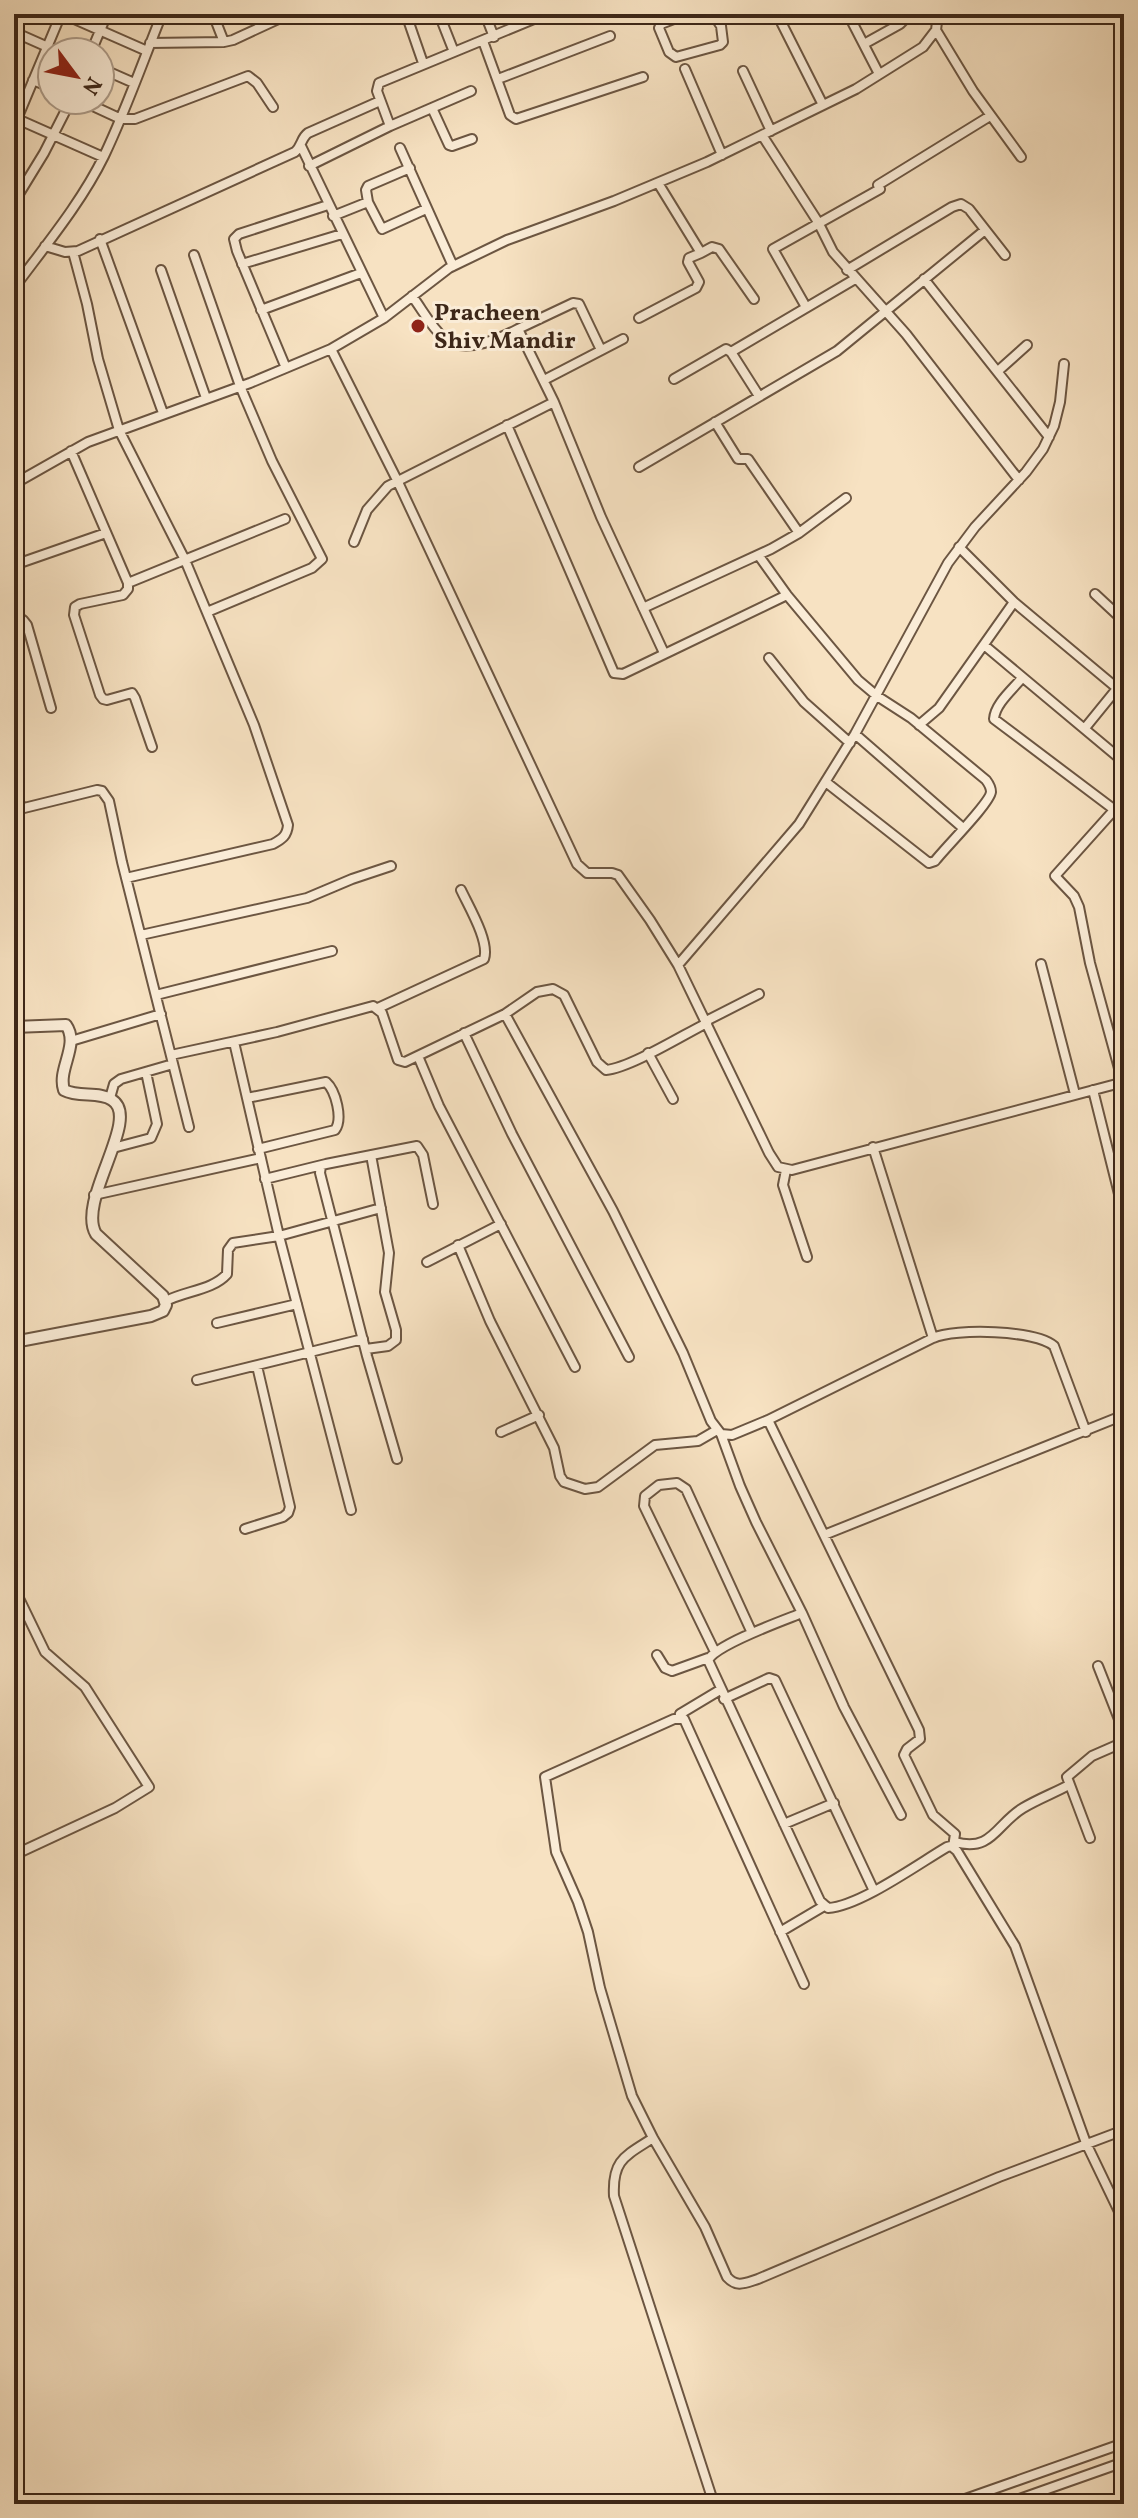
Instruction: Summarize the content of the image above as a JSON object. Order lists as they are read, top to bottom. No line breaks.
{"places":["Pracheen Shiv Mandir"],"north":"bottom right"}
